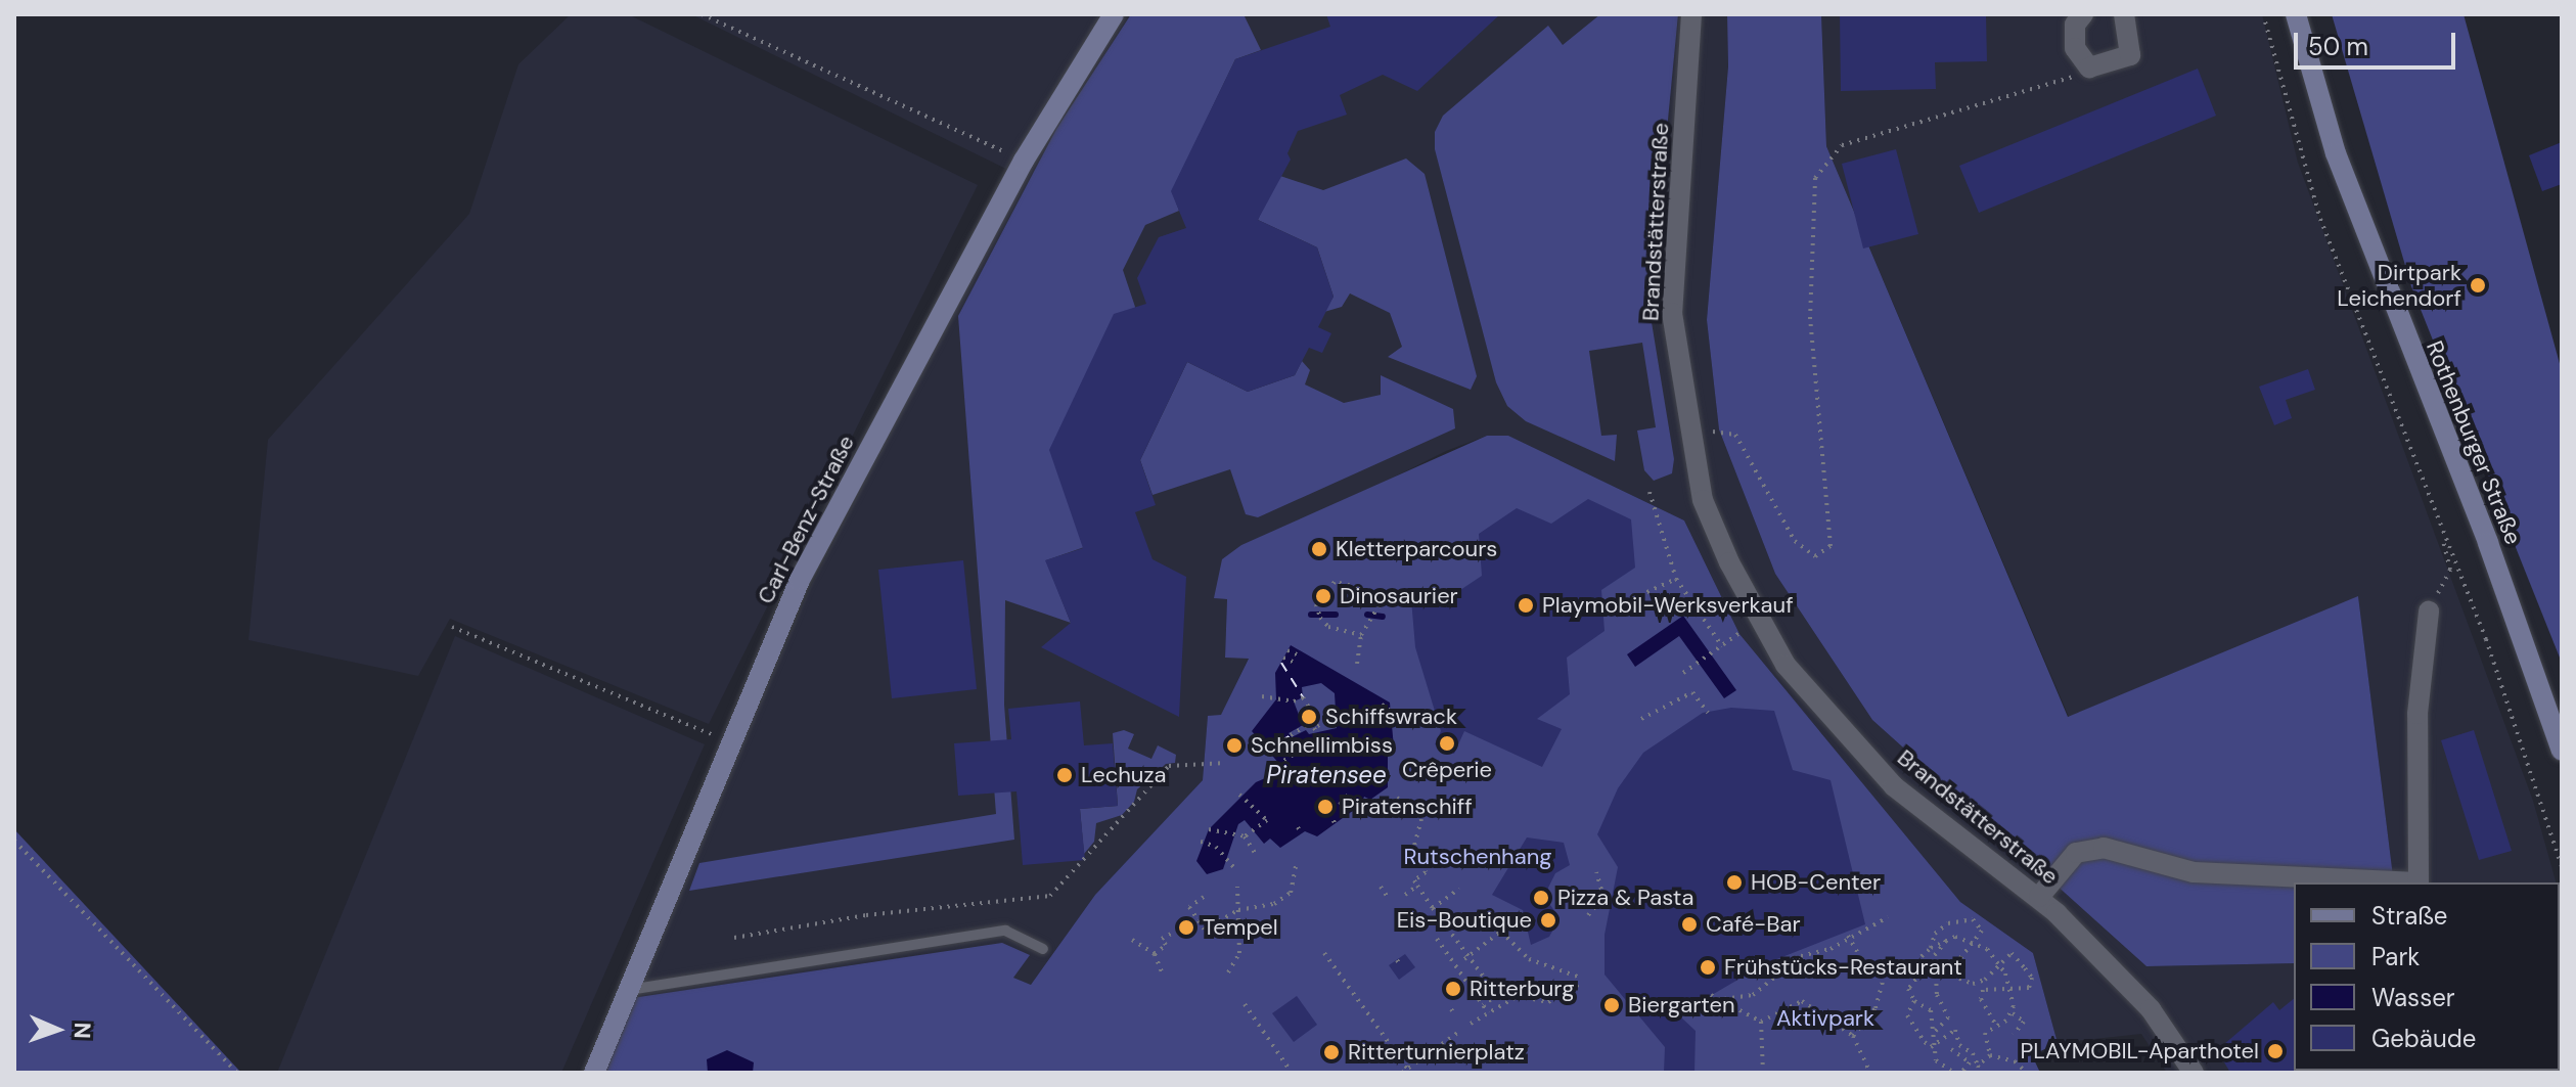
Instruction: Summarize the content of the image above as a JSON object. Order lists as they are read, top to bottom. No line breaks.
{"streets":{"street":["Brandstätterstraße","Rothenburger Straße","Carl-Benz-Straße"]},"water":["Piratensee"],"parks":["Rutschenhang","Aktivpark"],"places":["Dirtpark Leichendorf","Kletterparcours","Dinosaurier","Playmobil-Werksverkauf","Schiffswrack","Crêperie","Schnellimbiss","Lechuza","Piratenschiff","HOB-Center","Pizza & Pasta","Eis-Boutique","Café-Bar","Tempel","Frühstücks-Restaurant","Ritterburg","Biergarten","PLAYMOBIL-Aparthotel","Ritterturnierplatz"],"legend":["Straße","Park","Wasser","Gebäude"],"scale_bar":"50 m","north":"right"}
